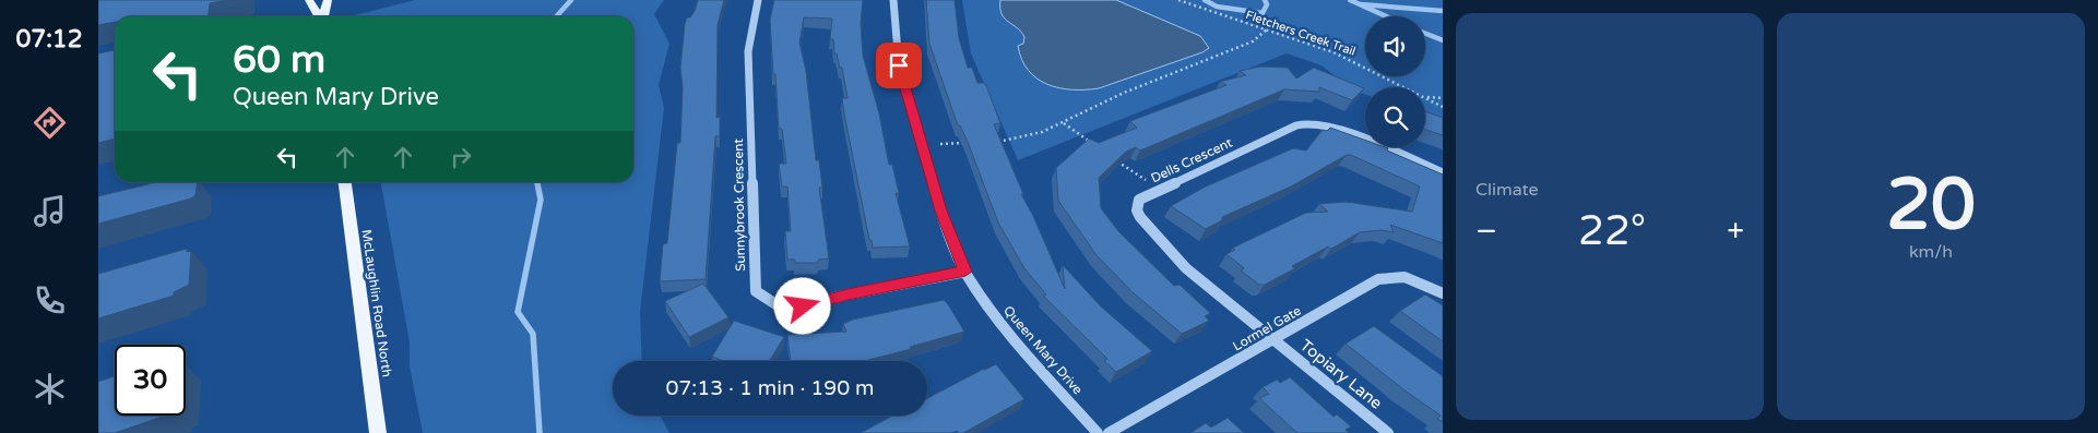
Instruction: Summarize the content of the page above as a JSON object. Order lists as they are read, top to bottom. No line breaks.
{"streets":{"main road":["McLaughlin Road North"],"street":["Dells Crescent","Sunnybrook Crescent","Lormel Gate","Queen Mary Drive","Topiary Lane"],"path":["Fletchers Creek Trail"]},"crossings":[["Dells Crescent","Lormel Gate"],["Dells Crescent","Topiary Lane"],["Sunnybrook Crescent","Queen Mary Drive"],["Lormel Gate","Topiary Lane"]],"page":{"tabs":"07:12","tile":["Climate",["20","km/h"]],"turn":["60 m","Queen Mary Drive"],"heat":["−","22°","+"],"limit":"30","trip":"07:13 · 1 min · 190 m"}}
